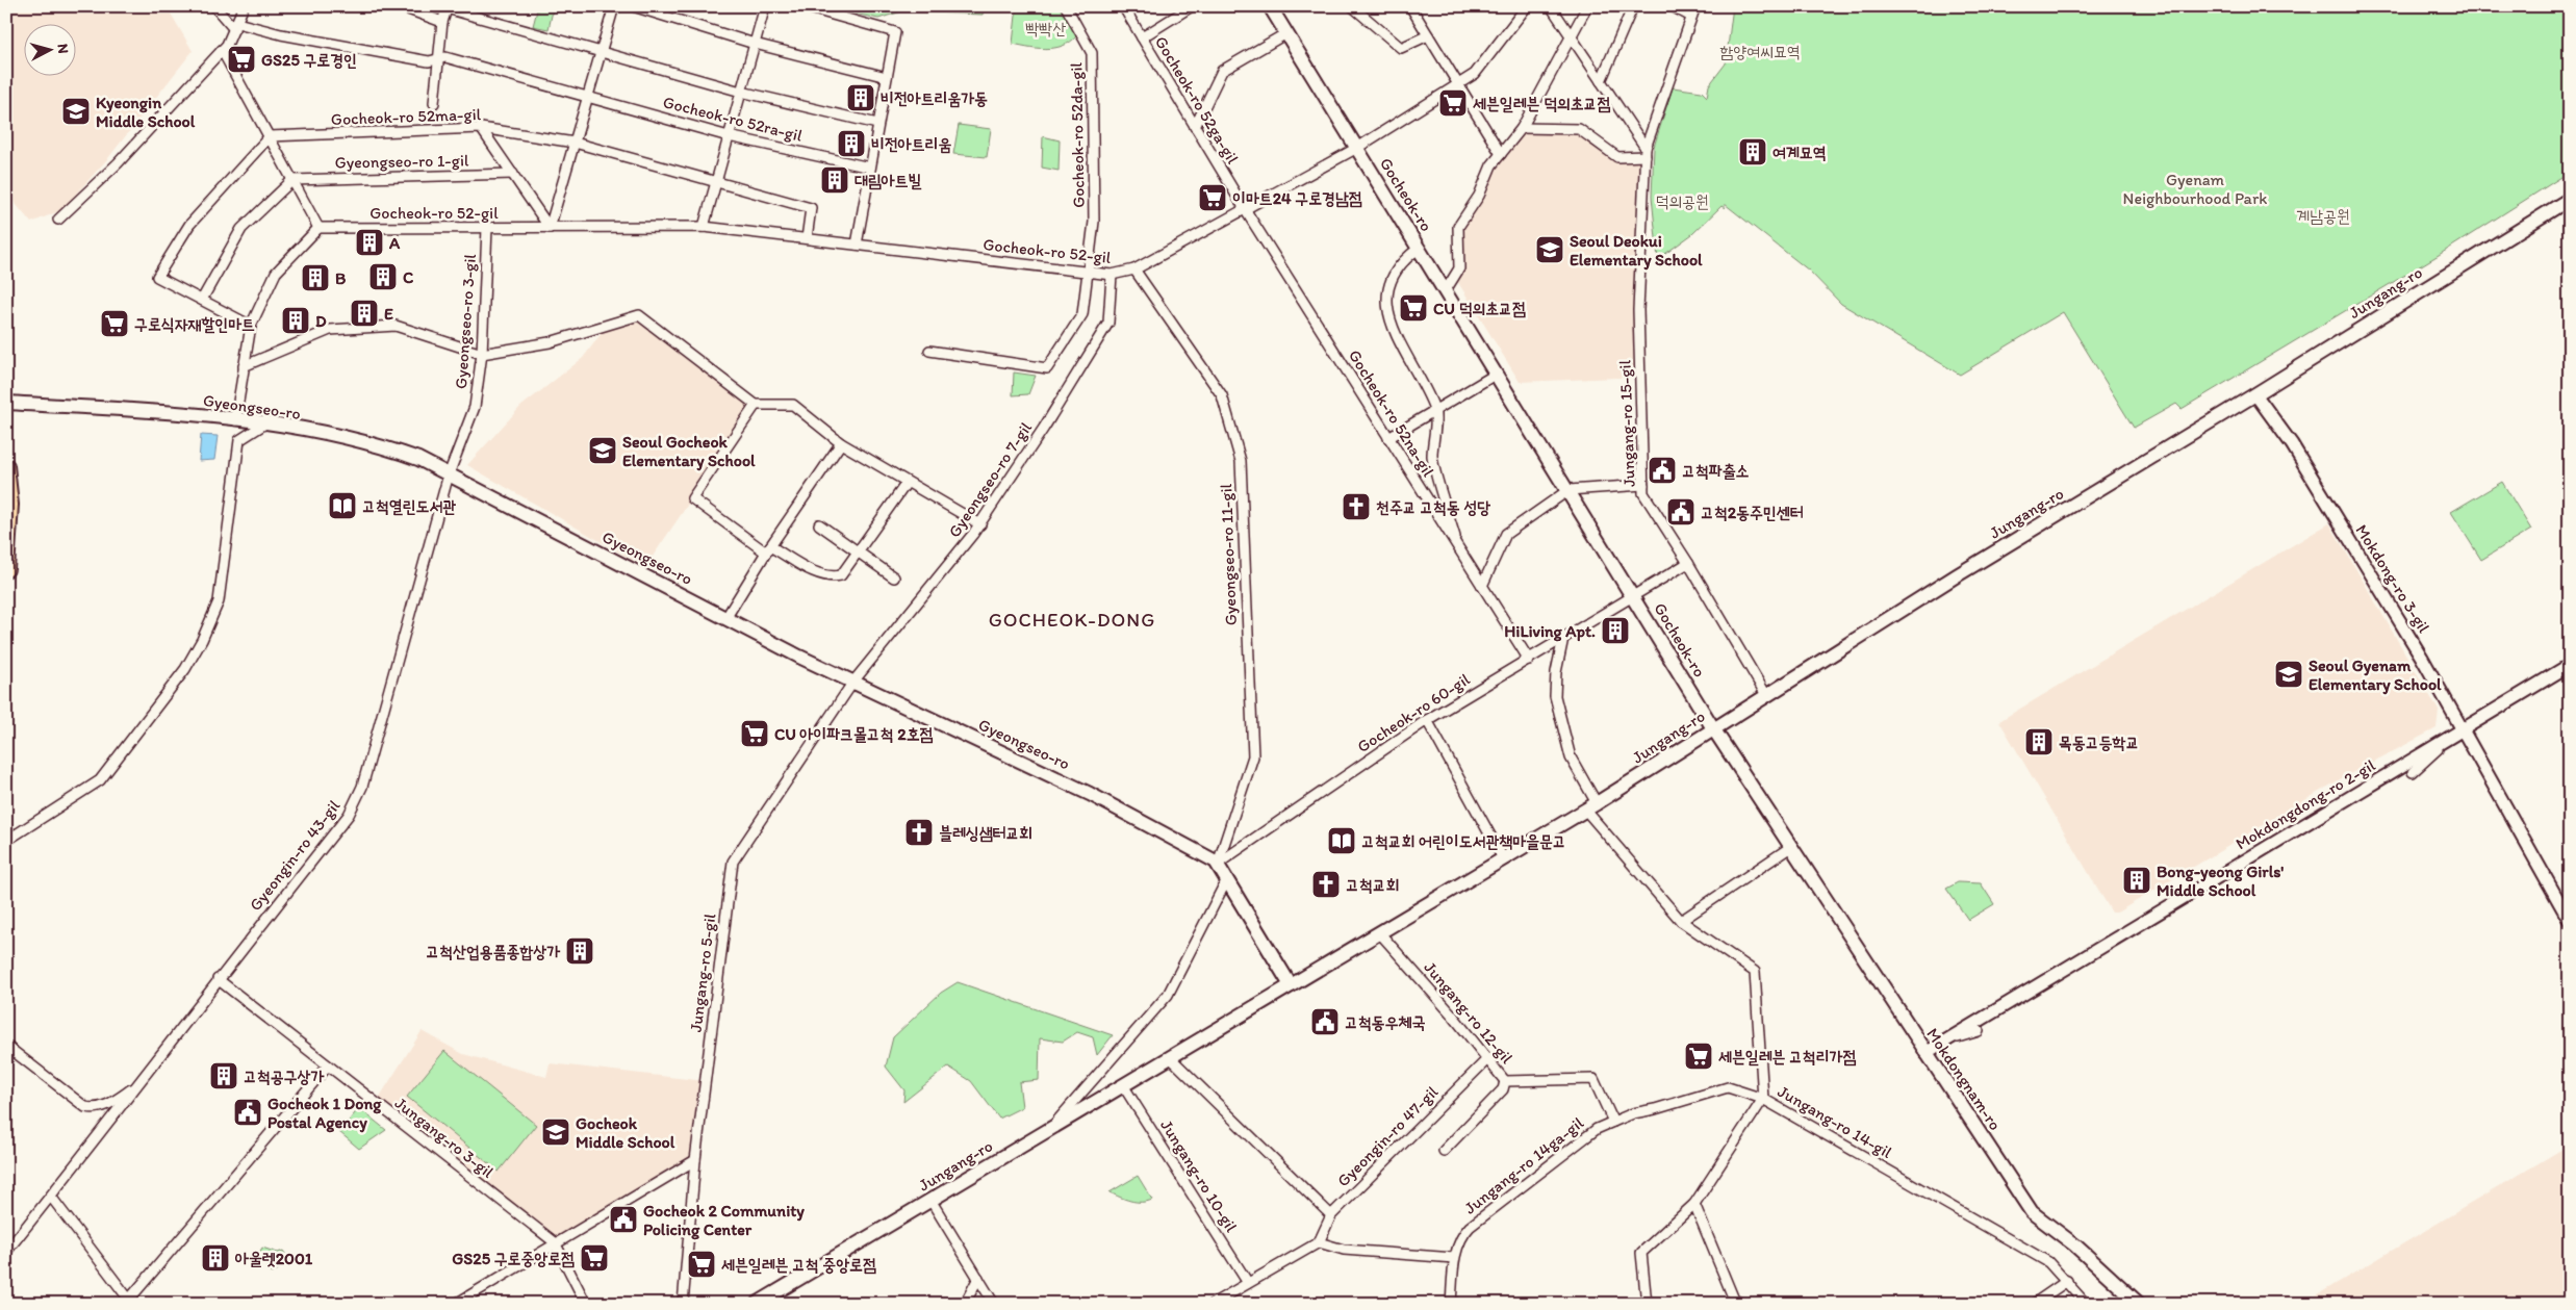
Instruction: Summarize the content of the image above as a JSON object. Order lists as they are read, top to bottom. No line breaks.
{"streets":{"main road":["Gocheok-ro","Jungang-ro","Gyeongseo-ro","Mokdongnam-ro"],"street":["Gocheok-ro 52ga-gil","Gocheok-ro 52ma-gil","Gocheok-ro 52ra-gil","Gocheok-ro 52da-gil","Gyeongseo-ro 1-gil","Gocheok-ro 52-gil","Gyeongseo-ro 3-gil","Gocheok-ro 52na-gil","Jungang-ro 15-gil","Gyeongseo-ro 7-gil","Gyeongseo-ro 11-gil","Mokdong-ro 3-gil","Gocheok-ro 60-gil","Mokdongdong-ro 2-gil","Gyeongin-ro 43-gil","Jungang-ro 5-gil","Jungang-ro 12-gil","Jungang-ro 14-gil","Gyeongin-ro 47-gil","Jungang-ro 3-gil","Jungang-ro 14ga-gil","Jungang-ro 10-gil"]},"crossings":[["Gocheok-ro 52ga-gil","Gocheok-ro 52-gil"],["Gocheok-ro 52ga-gil","Gocheok-ro 52na-gil"],["Gocheok-ro 52da-gil","Gocheok-ro 52-gil"],["Gocheok-ro","Gocheok-ro 52-gil"],["Gocheok-ro","Jungang-ro"],["Gocheok-ro","Jungang-ro 15-gil"],["Gocheok-ro","Gocheok-ro 60-gil"],["Gocheok-ro","Mokdongnam-ro"],["Gocheok-ro 52-gil","Gyeongseo-ro 3-gil"],["Gocheok-ro 52-gil","Gocheok-ro 52na-gil"],["Gocheok-ro 52-gil","Gyeongseo-ro 7-gil"],["Gocheok-ro 52-gil","Gyeongseo-ro 11-gil"],["Jungang-ro","Gyeongseo-ro"],["Jungang-ro","Jungang-ro 15-gil"],["Jungang-ro","Mokdong-ro 3-gil"],["Jungang-ro","Jungang-ro 12-gil"],["Jungang-ro","Mokdongnam-ro"],["Jungang-ro","Jungang-ro 14-gil"],["Jungang-ro","Jungang-ro 10-gil"],["Gyeongseo-ro 3-gil","Gyeongseo-ro"],["Gyeongseo-ro 3-gil","Gyeongin-ro 43-gil"],["Gyeongseo-ro","Gyeongseo-ro 7-gil"],["Gyeongseo-ro","Gyeongseo-ro 11-gil"],["Gyeongseo-ro","Gocheok-ro 60-gil"],["Gyeongseo-ro","Gyeongin-ro 43-gil"],["Gyeongseo-ro","Jungang-ro 5-gil"],["Gocheok-ro 52na-gil","Gocheok-ro 60-gil"],["Gyeongseo-ro 7-gil","Jungang-ro 5-gil"],["Gyeongseo-ro 11-gil","Gocheok-ro 60-gil"],["Mokdong-ro 3-gil","Mokdongdong-ro 2-gil"],["Mokdongdong-ro 2-gil","Mokdongnam-ro"],["Gyeongin-ro 43-gil","Jungang-ro 3-gil"],["Jungang-ro 12-gil","Gyeongin-ro 47-gil"],["Jungang-ro 12-gil","Jungang-ro 14ga-gil"],["Jungang-ro 14-gil","Jungang-ro 14ga-gil"]],"districts":["GOCHEOK-DONG"],"parks":["빡빡산","함양여씨묘역","Gyenam Neighbourhood Park","덕의공원","계남공원"],"places":{"supermarket":["GS25 구로경인","세븐일레븐 덕의초교점","이마트24 구로경남점","CU 덕의초교점","구로식자재할인마트","CU 아이파크몰고척 2호점","세븐일레븐 고척리가점","GS25 구로중앙로점","세븐일레븐 고척 중앙로점"],"building":["비전아트리움가동","비전아트리움","여계묘역","대림아트빌","A","C","B","E","D","HiLiving Apt.","목동고등학교","Bong-yeong Girls' Middle School","고척산업용품종합상가","고척공구상가","아울렛2001"],"school or university":["Kyeongin Middle School","Seoul Deokui Elementary School","Seoul Gocheok Elementary School","Seoul Gyenam Elementary School","Gocheok Middle School"],"public building":["고척파출소","고척2동주민센터","고척동우체국","Gocheok 1 Dong Postal Agency","Gocheok 2 Community Policing Center"],"library":["고척열린도서관","고척교회 어린이도서관책마을문고"],"church":["천주교 고척동 성당","블레싱샘터교회","고척교회"]},"north":"right"}
